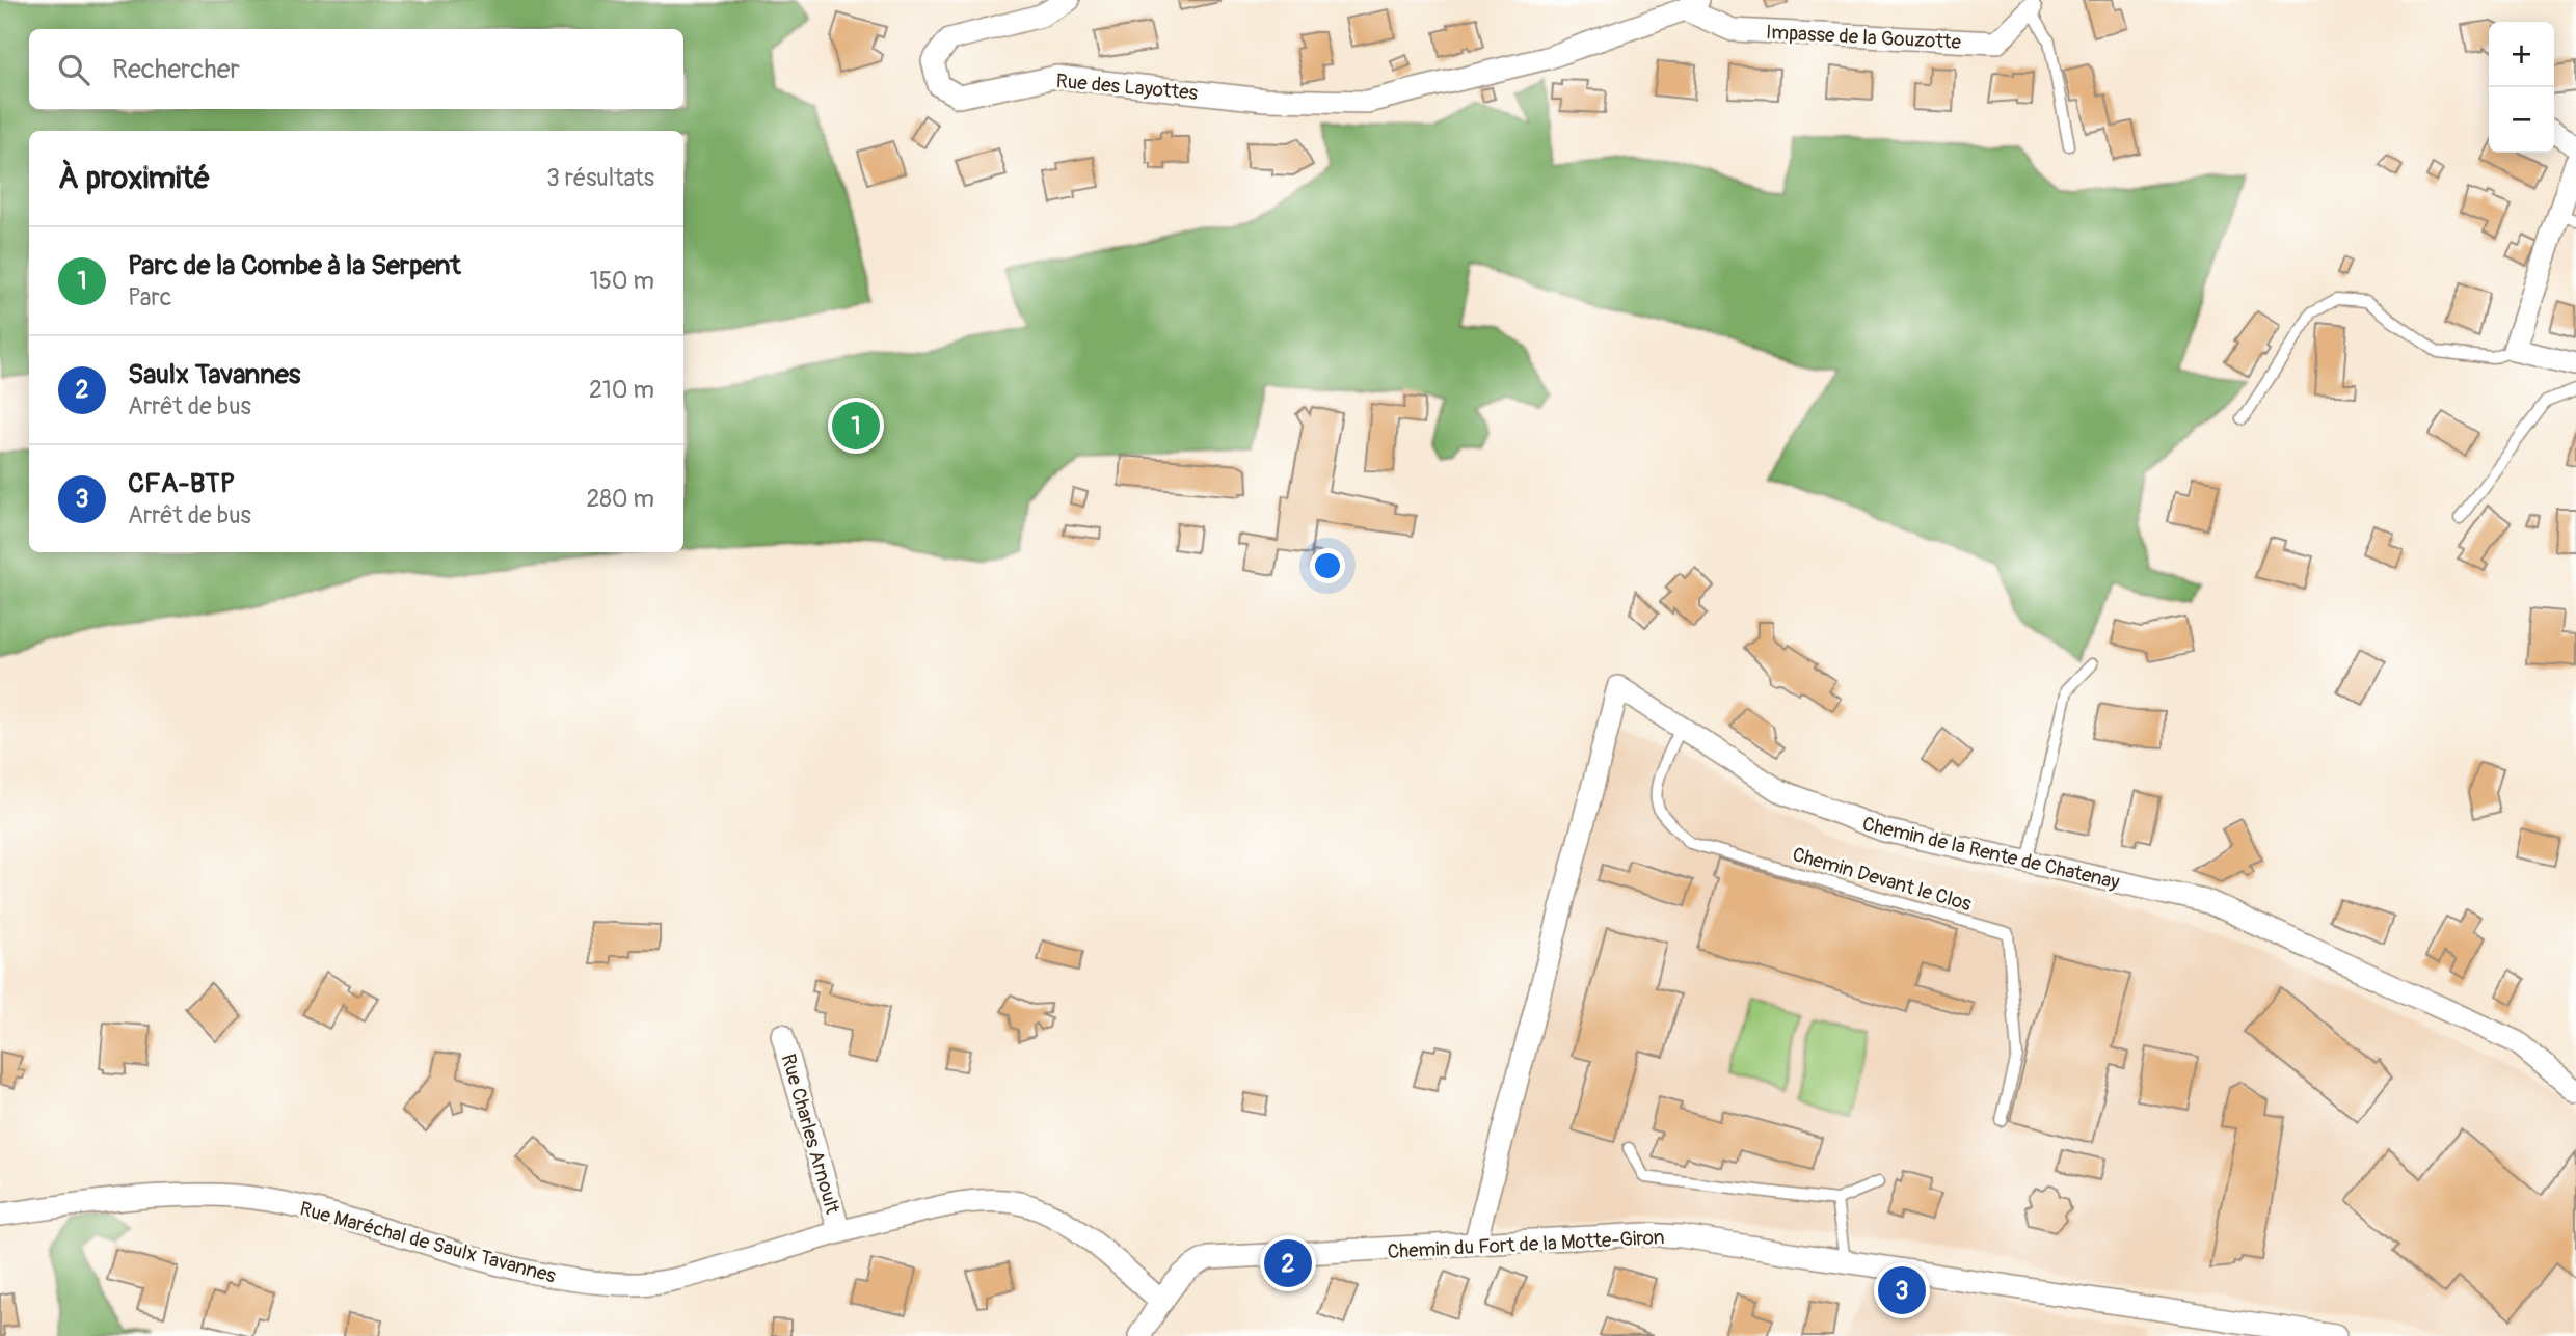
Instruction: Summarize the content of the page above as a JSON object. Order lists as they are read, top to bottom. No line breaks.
{"streets":{"street":["Impasse de la Gouzotte","Rue des Layottes","Chemin de la Rente de Chatenay","Rue Charles Arnoult","Rue Maréchal de Saulx Tavannes","Chemin du Fort de la Motte-Giron"],"lane":["Chemin Devant le Clos"]},"crossings":[["Impasse de la Gouzotte","Rue des Layottes"],["Chemin de la Rente de Chatenay","Chemin Devant le Clos"],["Chemin de la Rente de Chatenay","Chemin du Fort de la Motte-Giron"],["Rue Charles Arnoult","Rue Maréchal de Saulx Tavannes"],["Rue Maréchal de Saulx Tavannes","Chemin du Fort de la Motte-Giron"]],"page":{"map_buttons":["+","−"],"search":"Rechercher","heading":["À proximité","3 résultats"],"list":[{"mark":"1","name":"Parc de la Combe à la Serpent","note":"Parc","value":"150 m"},{"mark":"2","name":"Saulx Tavannes","note":"Arrêt de bus","value":"210 m"},{"mark":"3","name":"CFA-BTP","note":"Arrêt de bus","value":"280 m"}],"pins":["1","2","3"]}}
